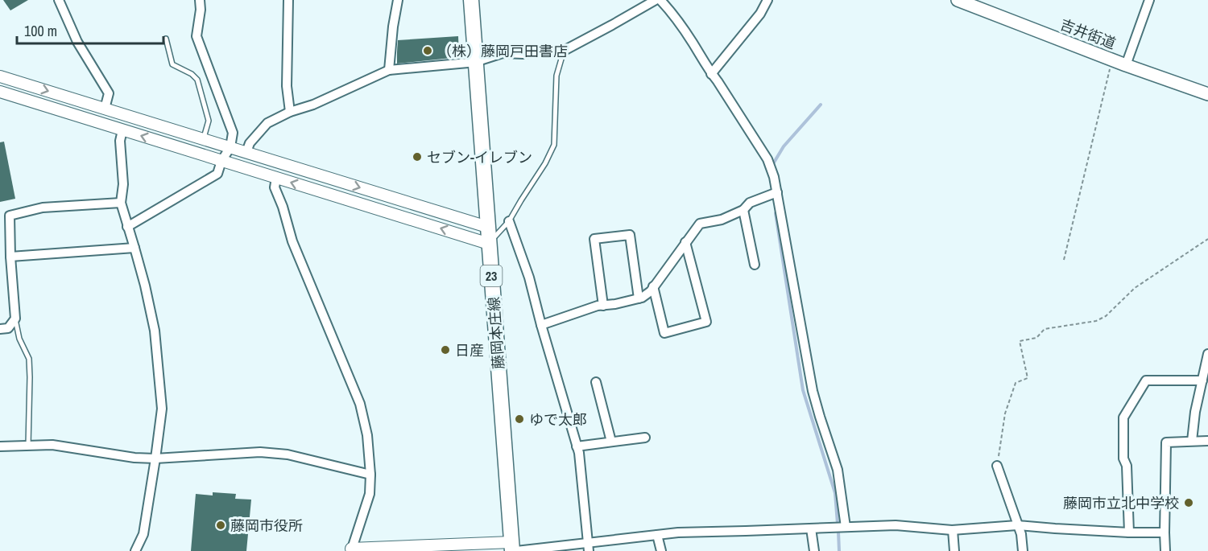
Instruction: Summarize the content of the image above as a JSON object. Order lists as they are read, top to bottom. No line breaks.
{"streets":{"main road":["吉井街道","23","藤岡本庄線"]},"places":["（株）藤岡戸田書店","セブン-イレブン","日産","ゆで太郎","藤岡市立北中学校","藤岡市役所"],"scale_bar":"100 m"}
